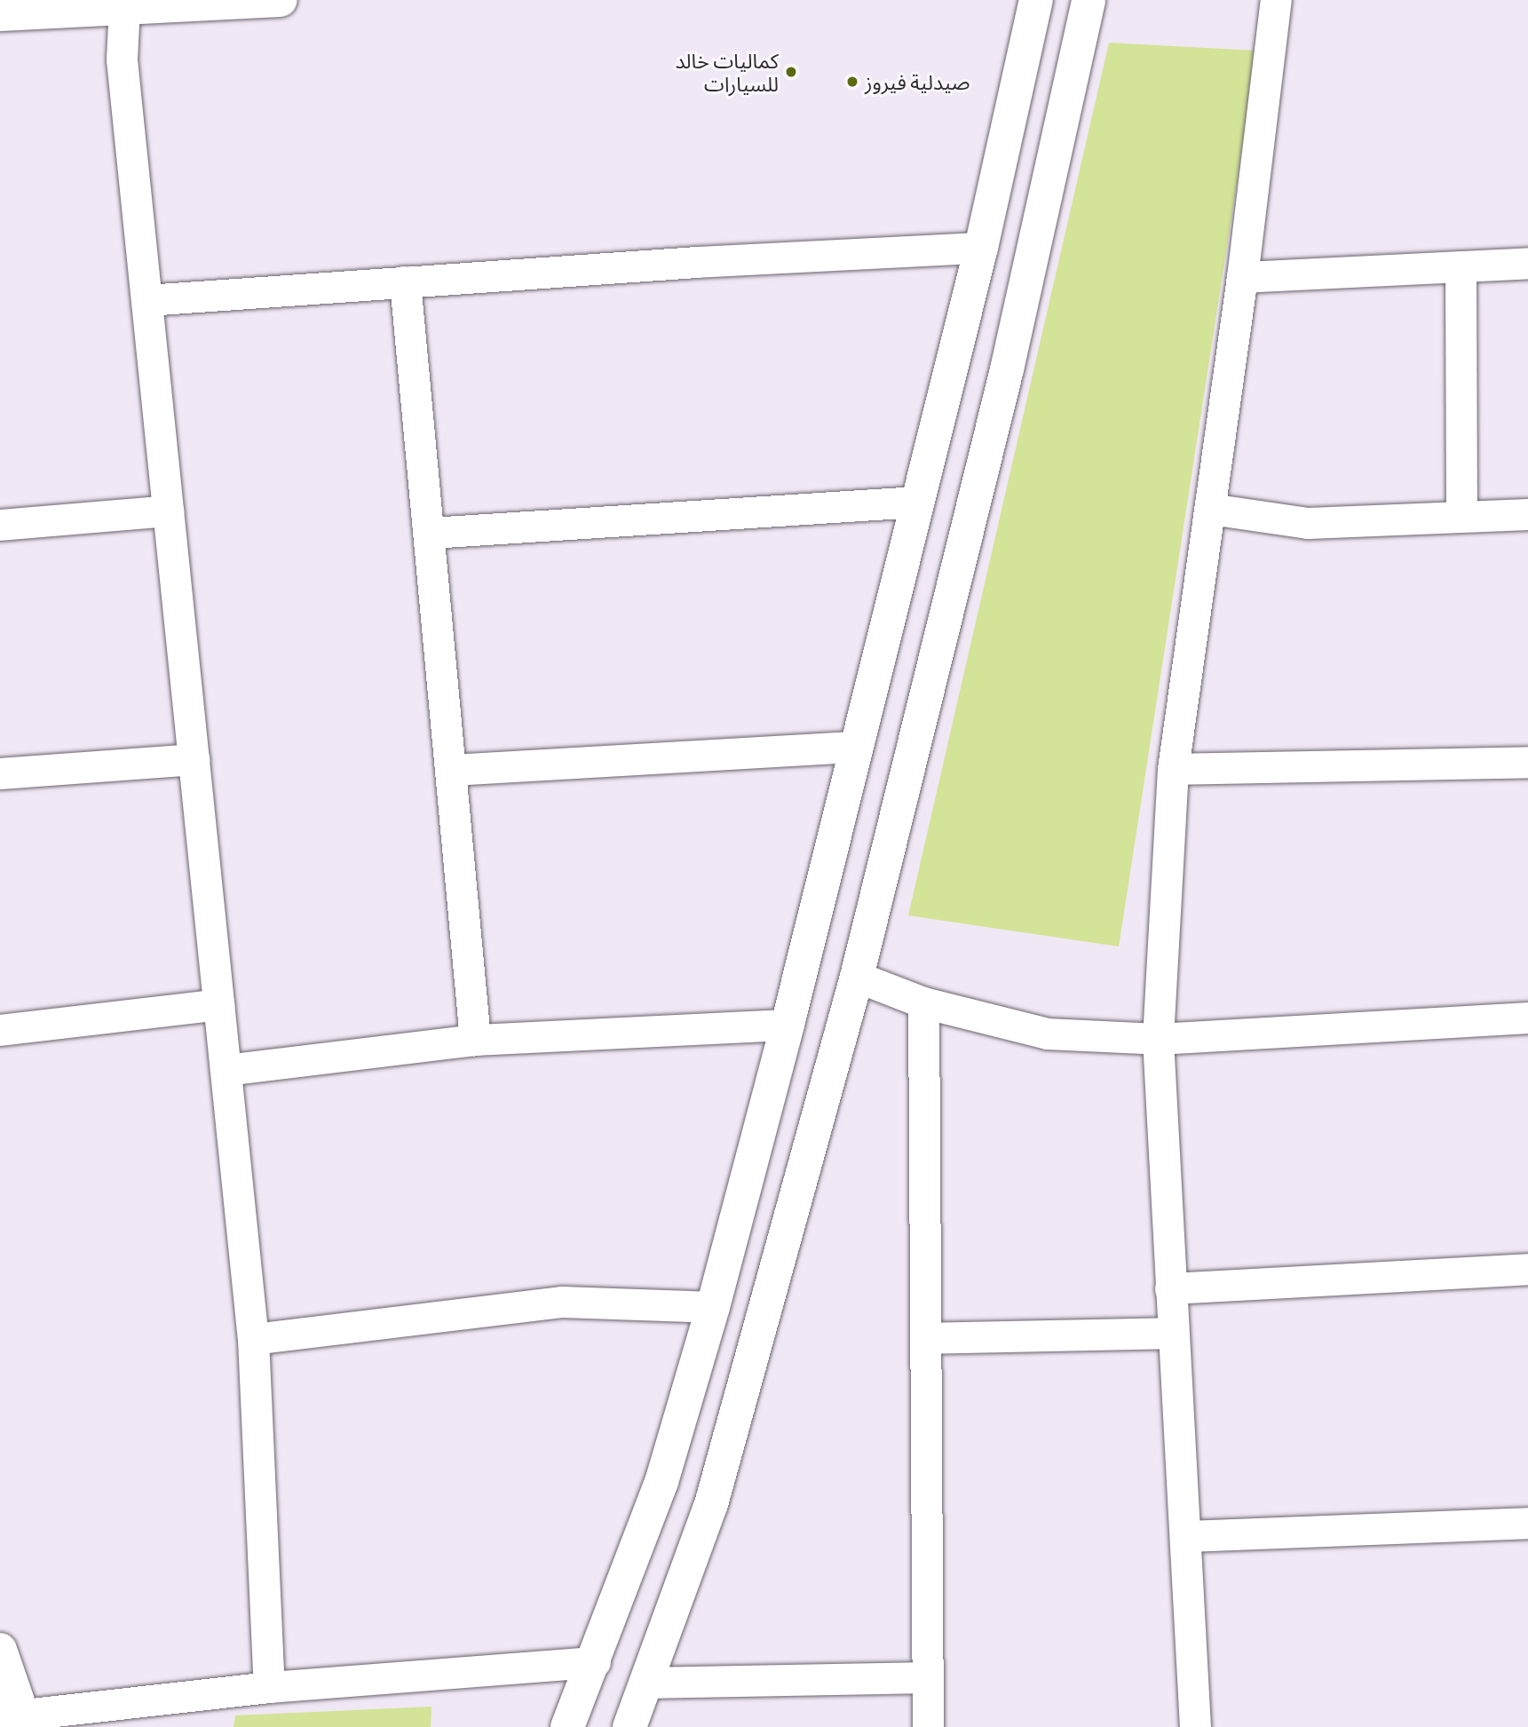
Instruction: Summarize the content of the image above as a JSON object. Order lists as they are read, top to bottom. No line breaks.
{"places":["كماليات خالد للسيارات","صيدلية فيروز"]}
